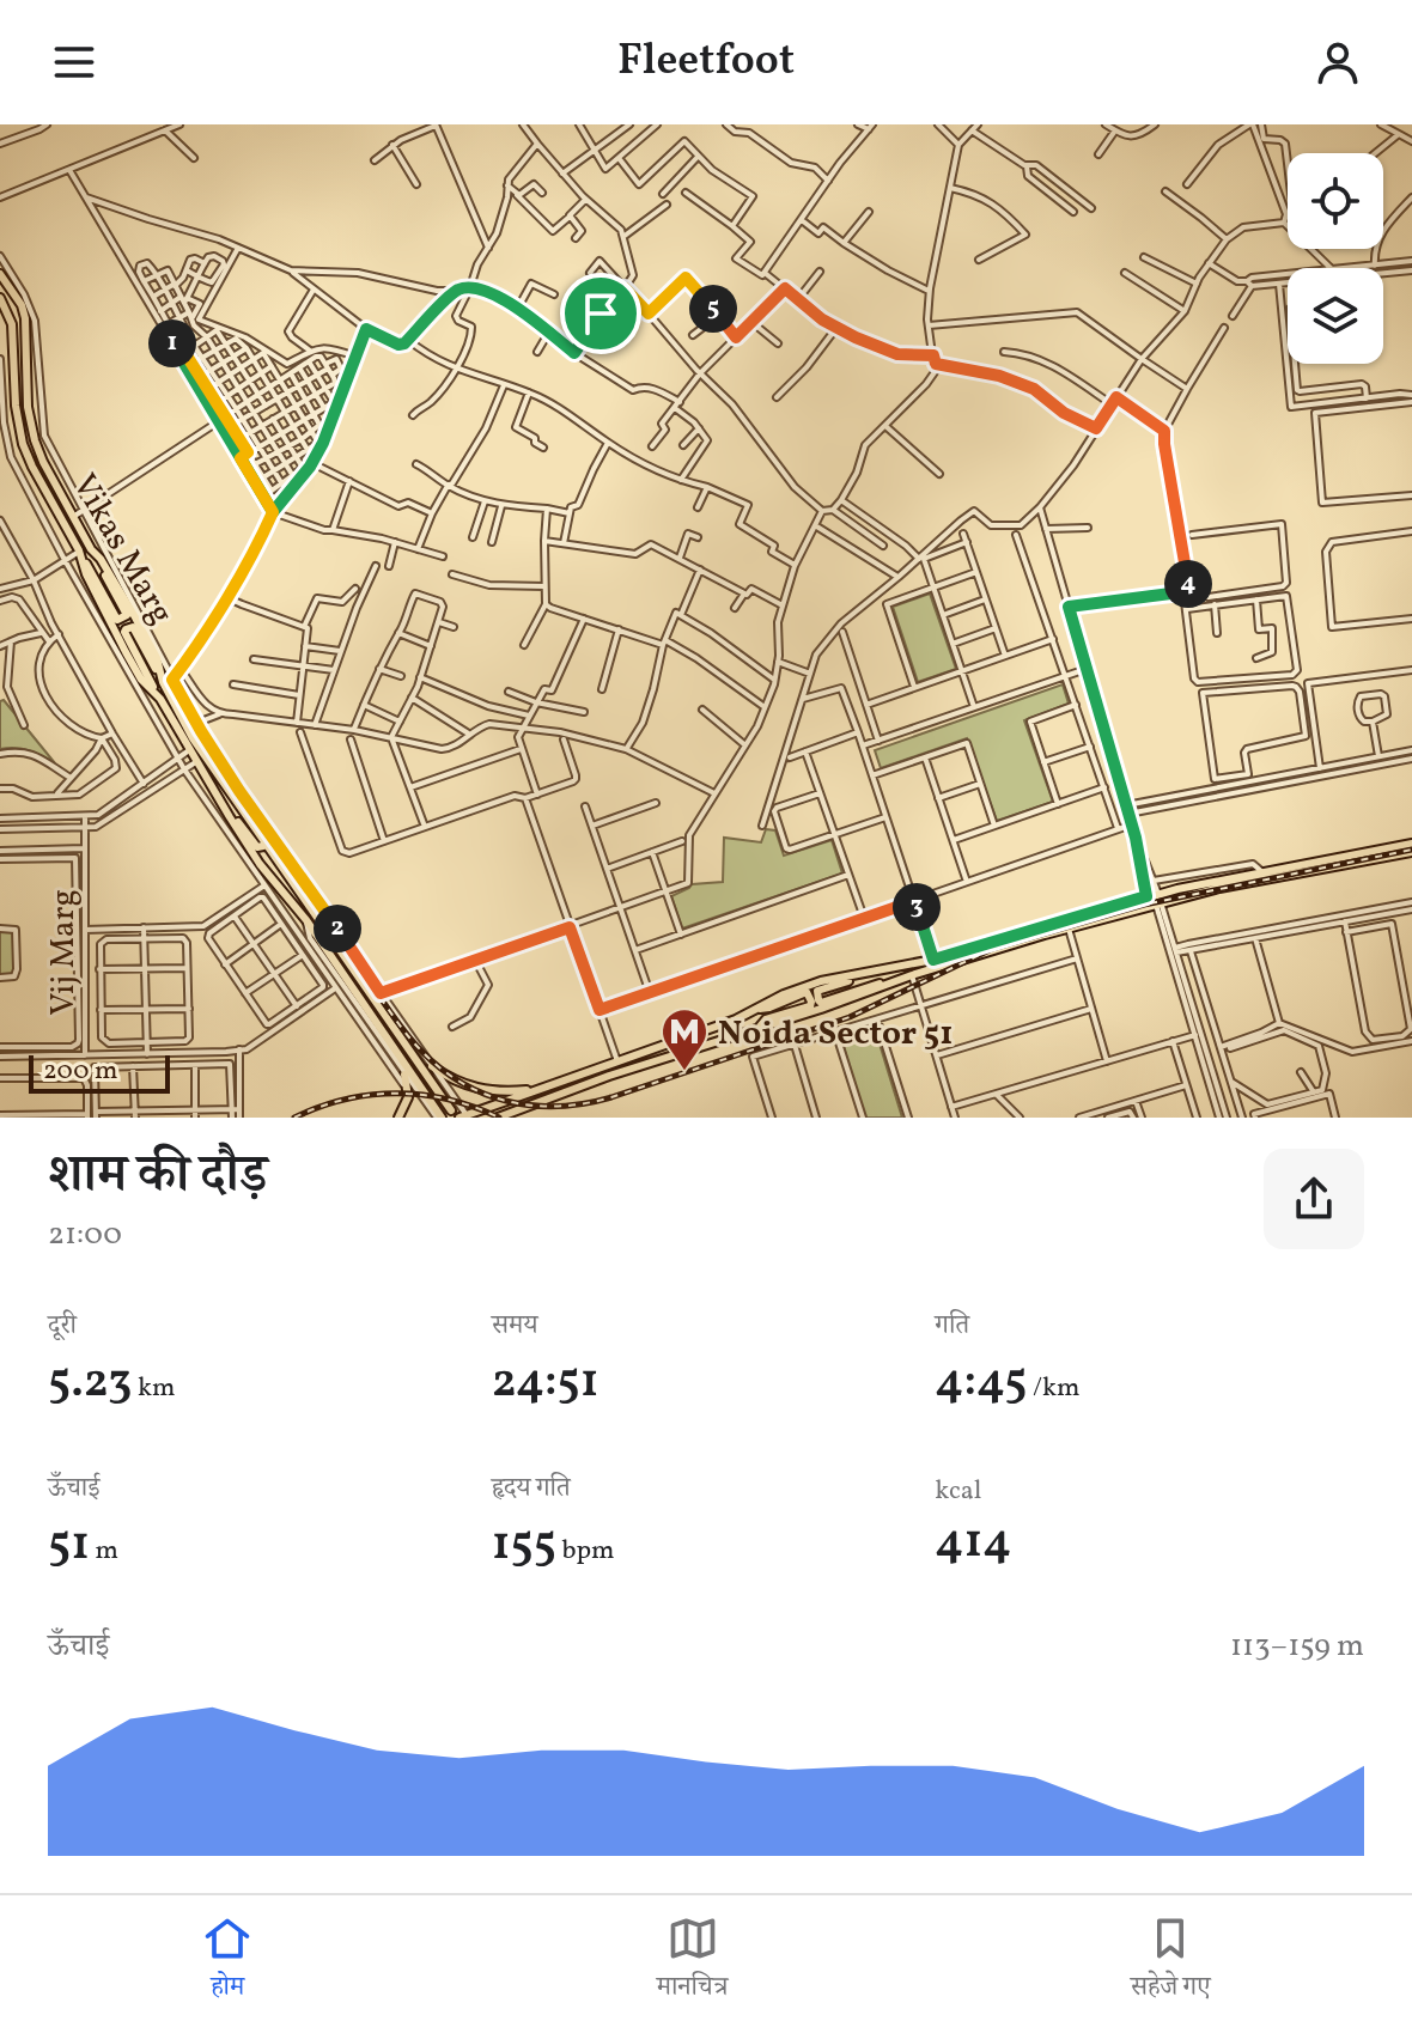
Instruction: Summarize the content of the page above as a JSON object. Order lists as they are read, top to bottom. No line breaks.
{"streets":{"main road":["Vikas Marg"],"street":["Vij Marg"]},"places":{"metro station":["Noida Sector 51"]},"scale_bar":"200 m","page":{"header":"Fleetfoot","pins":["5","1","4","3","2"],"scale":"200 m","heading":["शाम की दौड़","21:00"],"stats":[["दूरी","5.23 km"],["समय","24:51"],["गति","4:45 /km"],["ऊँचाई","51 m"],["हृदय गति","155 bpm"],["kcal","414"]],"chart":["ऊँचाई","113–159 m"],"tabs":["होम","मानचित्र","सहेजे गए"]}}
